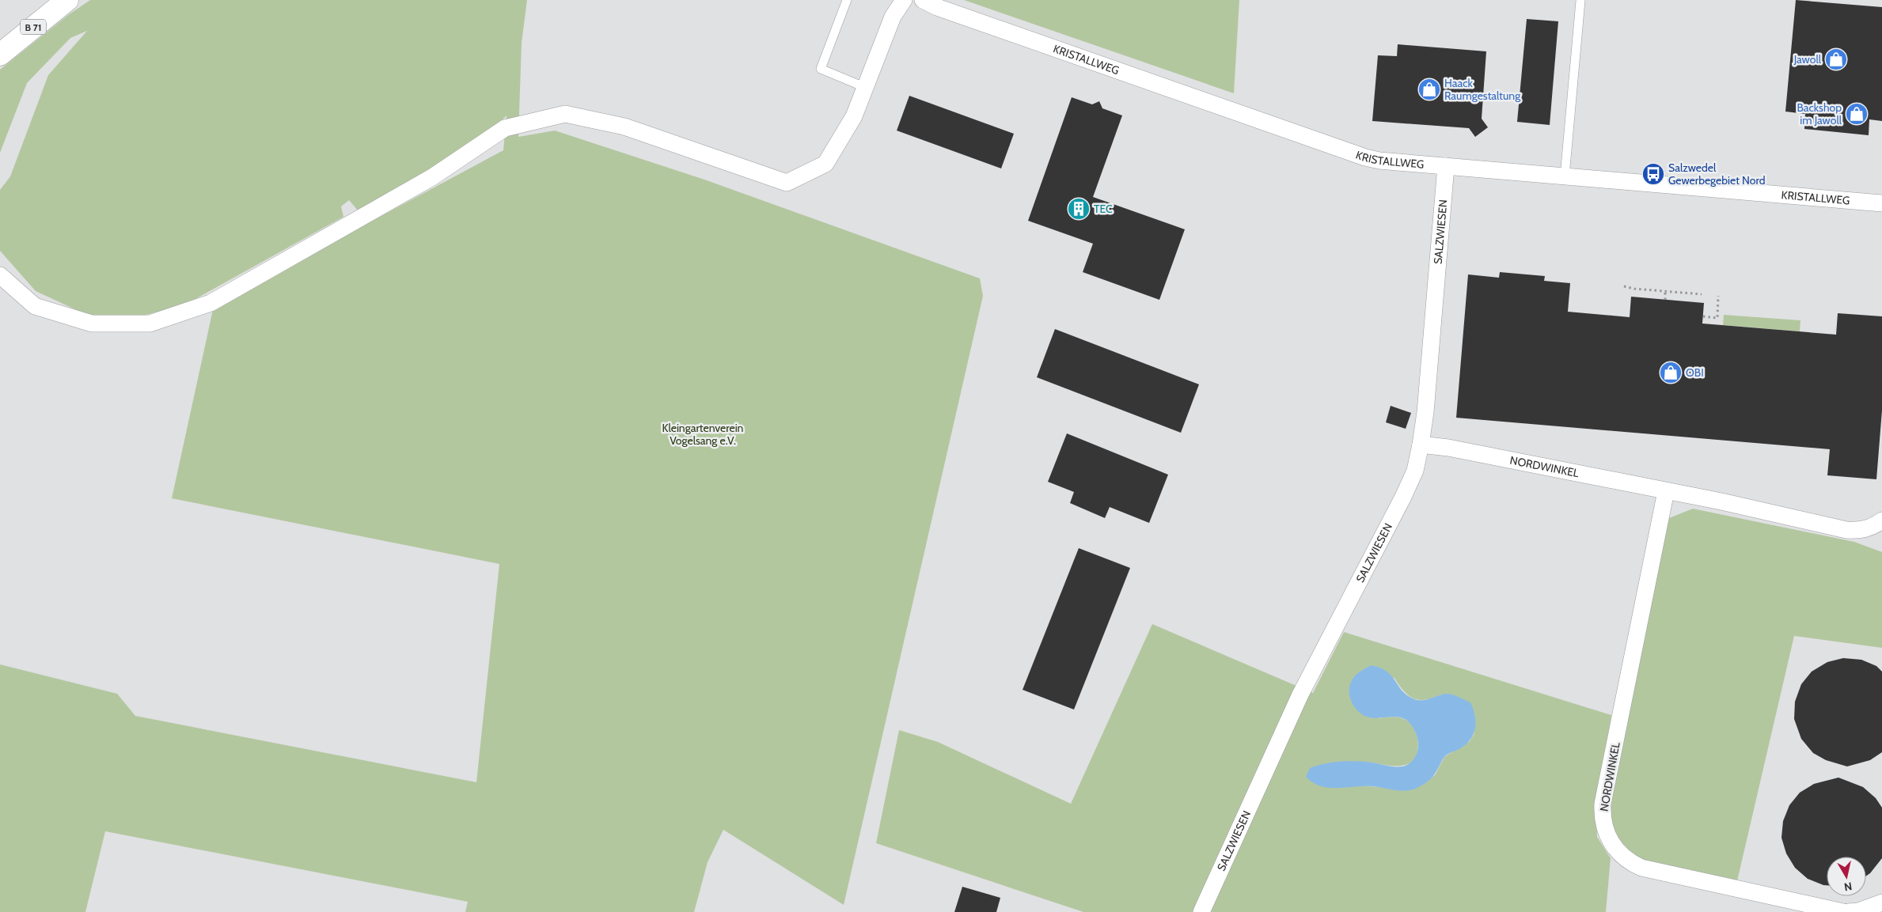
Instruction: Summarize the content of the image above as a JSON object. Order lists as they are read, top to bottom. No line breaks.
{"streets":{"main road":["B 71"],"street":["KRISTALLWEG","SALZWIESEN","NORDWINKEL"]},"crossings":[["KRISTALLWEG","SALZWIESEN"],["SALZWIESEN","NORDWINKEL"]],"parks":["Kleingartenverein Vogelsang e.V."],"places":{"shop":["Jawoll","Haack Raumgestaltung","Backshop im Jawoll","OBI"],"bus stop":["Salzwedel Gewerbegebiet Nord"],"building":["TEC"]},"north":"bottom"}
